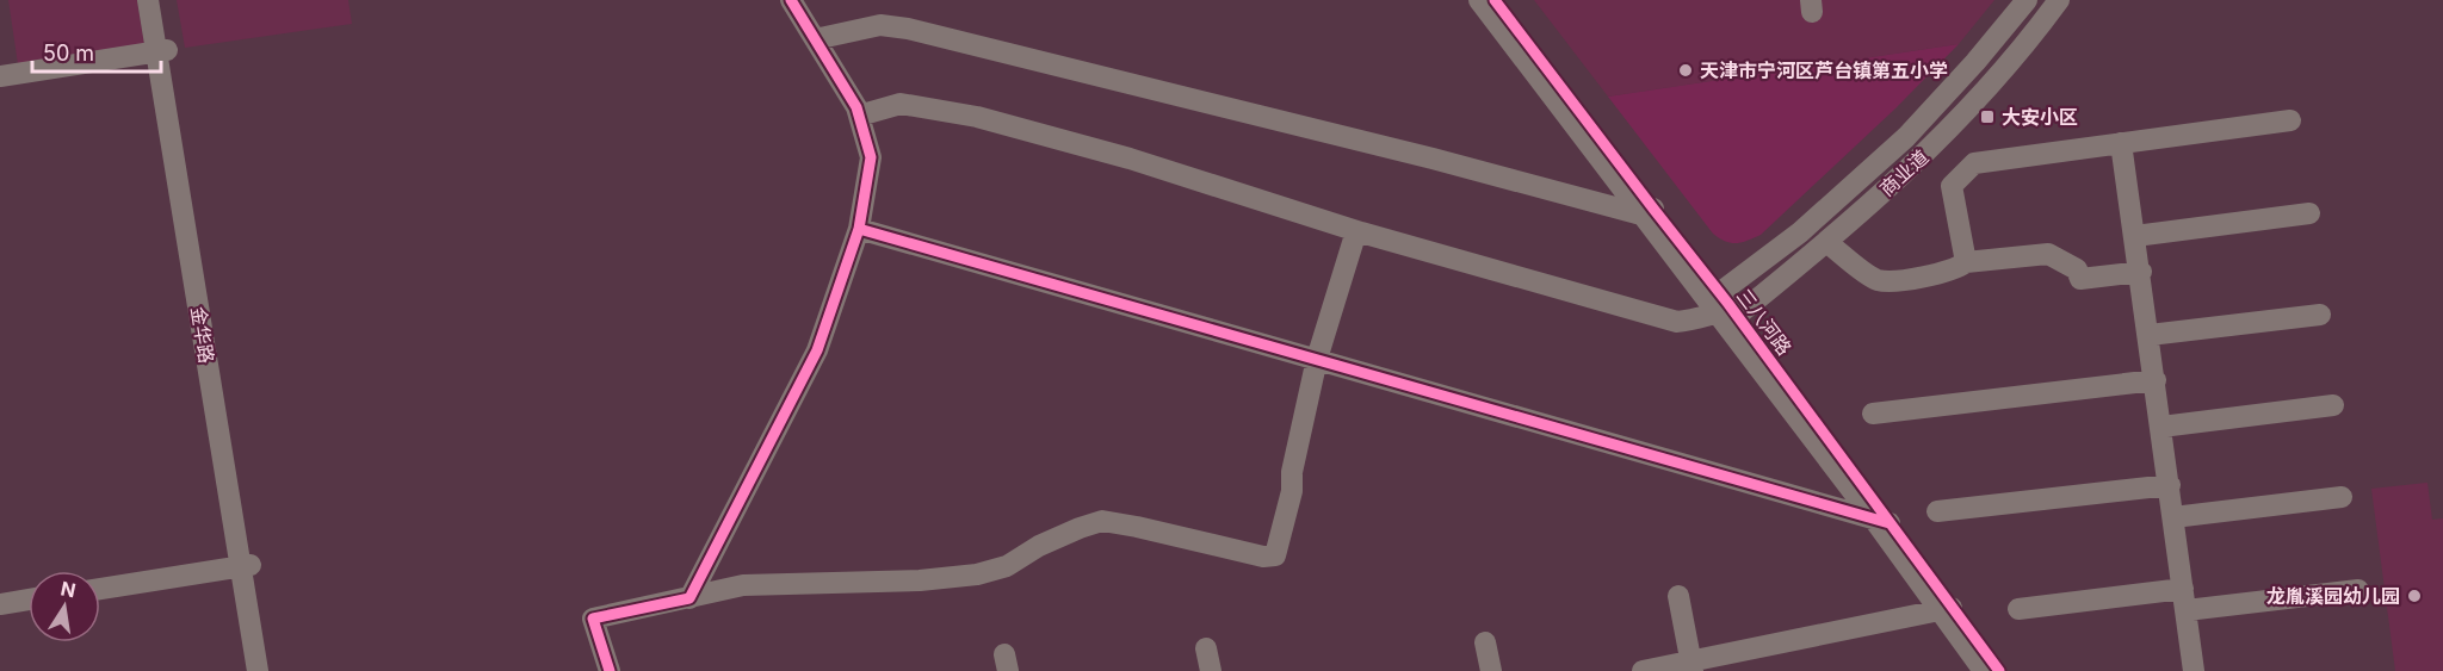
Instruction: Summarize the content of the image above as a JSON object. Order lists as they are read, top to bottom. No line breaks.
{"streets":{"street":["商业道","三八河路","金华路"]},"crossings":[["商业道","三八河路"]],"places":{"other":["天津市宁河区芦台镇第五小学","龙胤溪园幼儿园"],"transit":["大安小区"]},"scale_bar":"50 m","north":"top"}
